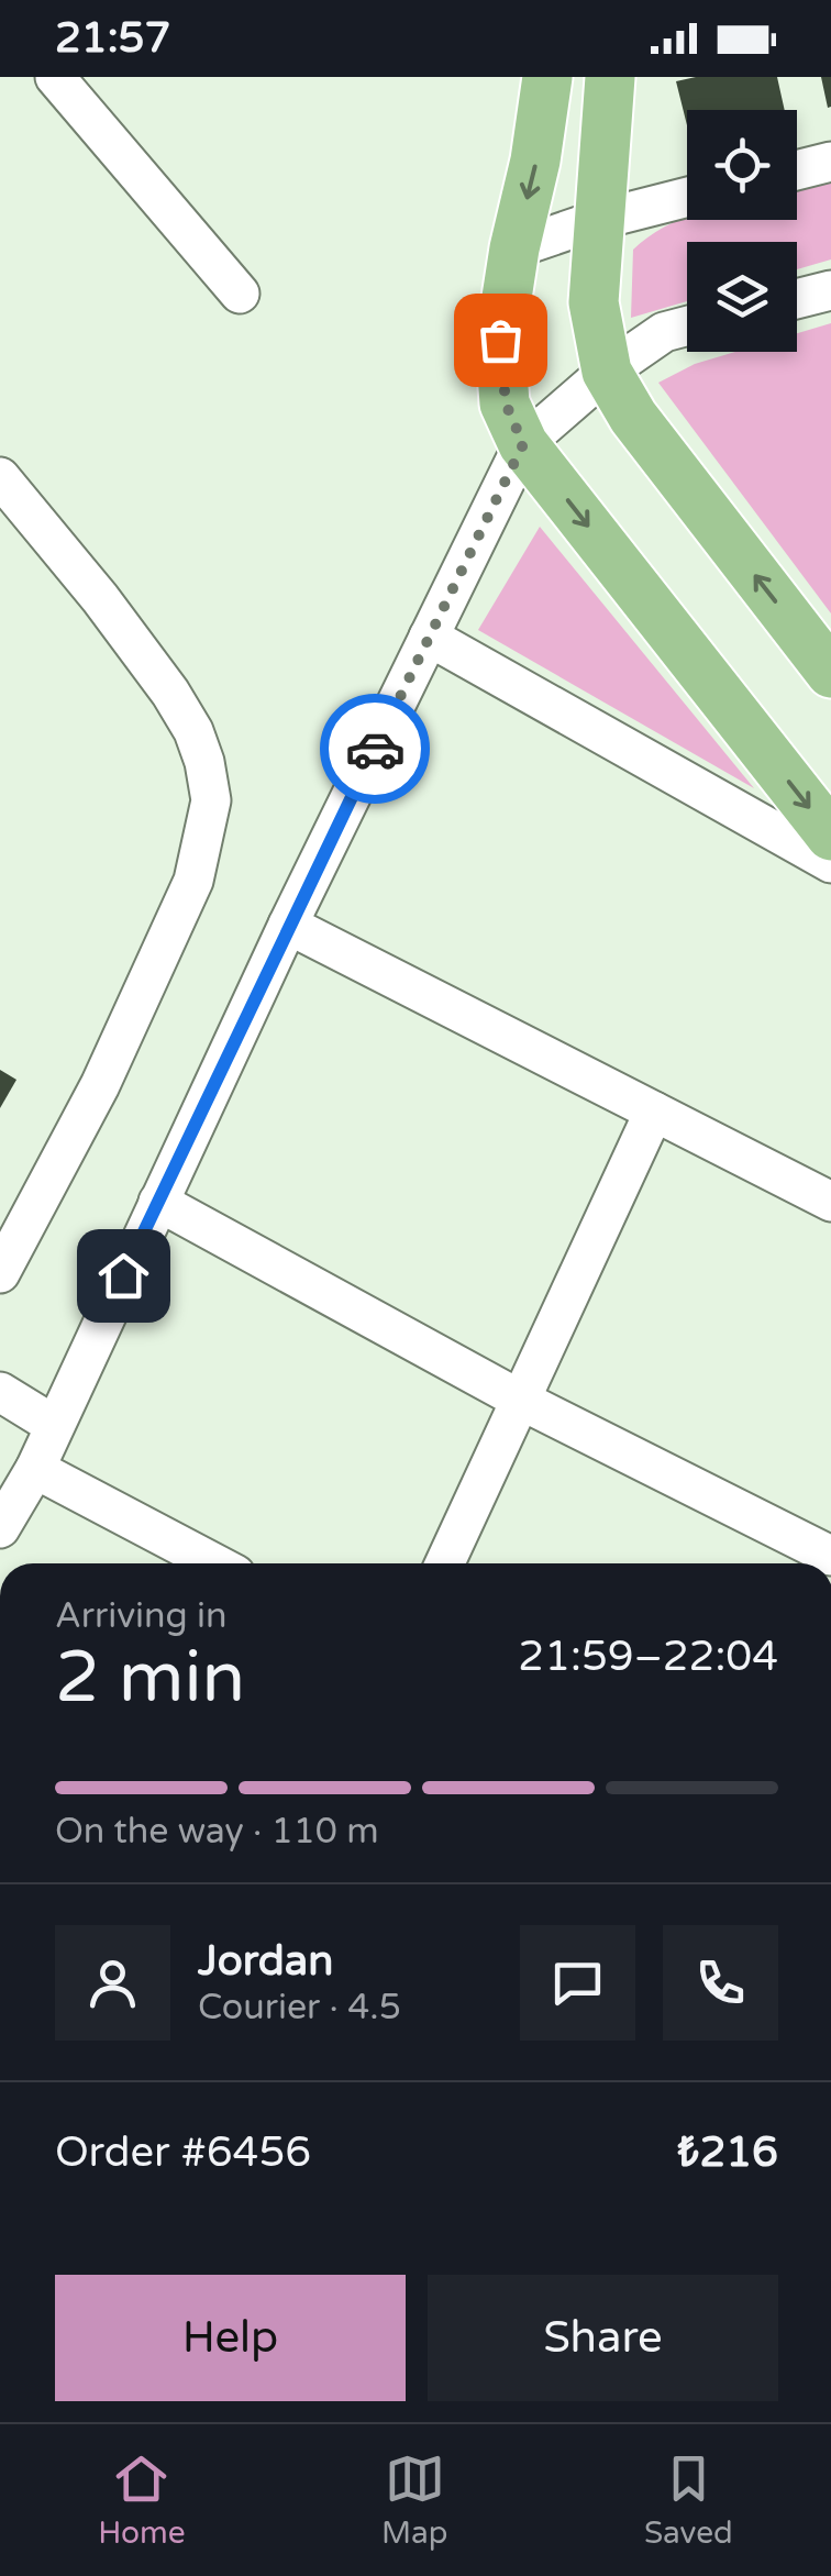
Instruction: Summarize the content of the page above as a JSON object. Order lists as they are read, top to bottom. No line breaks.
{"page":{"status":"21:57","heading":["2 min","Arriving in","21:59–22:04"],"panel":["Jordan","Courier · 4.5","Order #6456","₺216"],"bar":"On the way · 110 m","buttons":["Help","Share"],"tabs":["Home","Map","Saved"]}}
